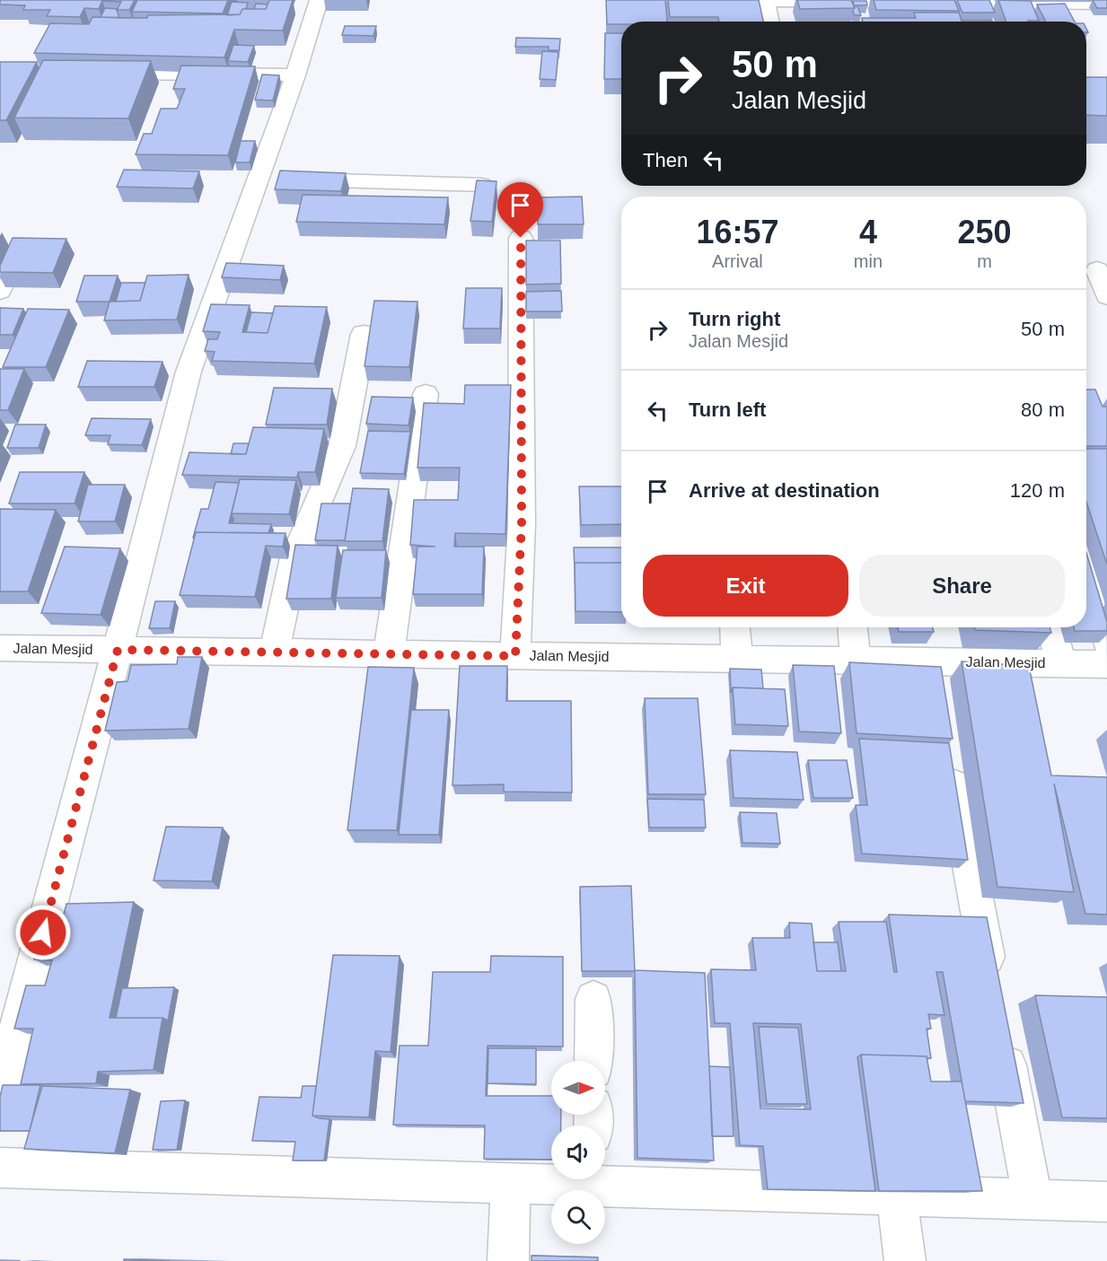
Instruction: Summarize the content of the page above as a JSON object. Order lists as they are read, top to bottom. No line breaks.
{"streets":{"street":["Jalan Mesjid"]},"north":"right","page":{"turn":["50 m","Jalan Mesjid"],"then":"Then","eta":["16:57","Arrival","4","min","250","m"],"list":[{"name":"Turn right","note":"Jalan Mesjid","value":"50 m"},{"name":"Turn left","value":"80 m"},{"name":"Arrive at destination","value":"120 m"}],"buttons":["Exit","Share"]}}
